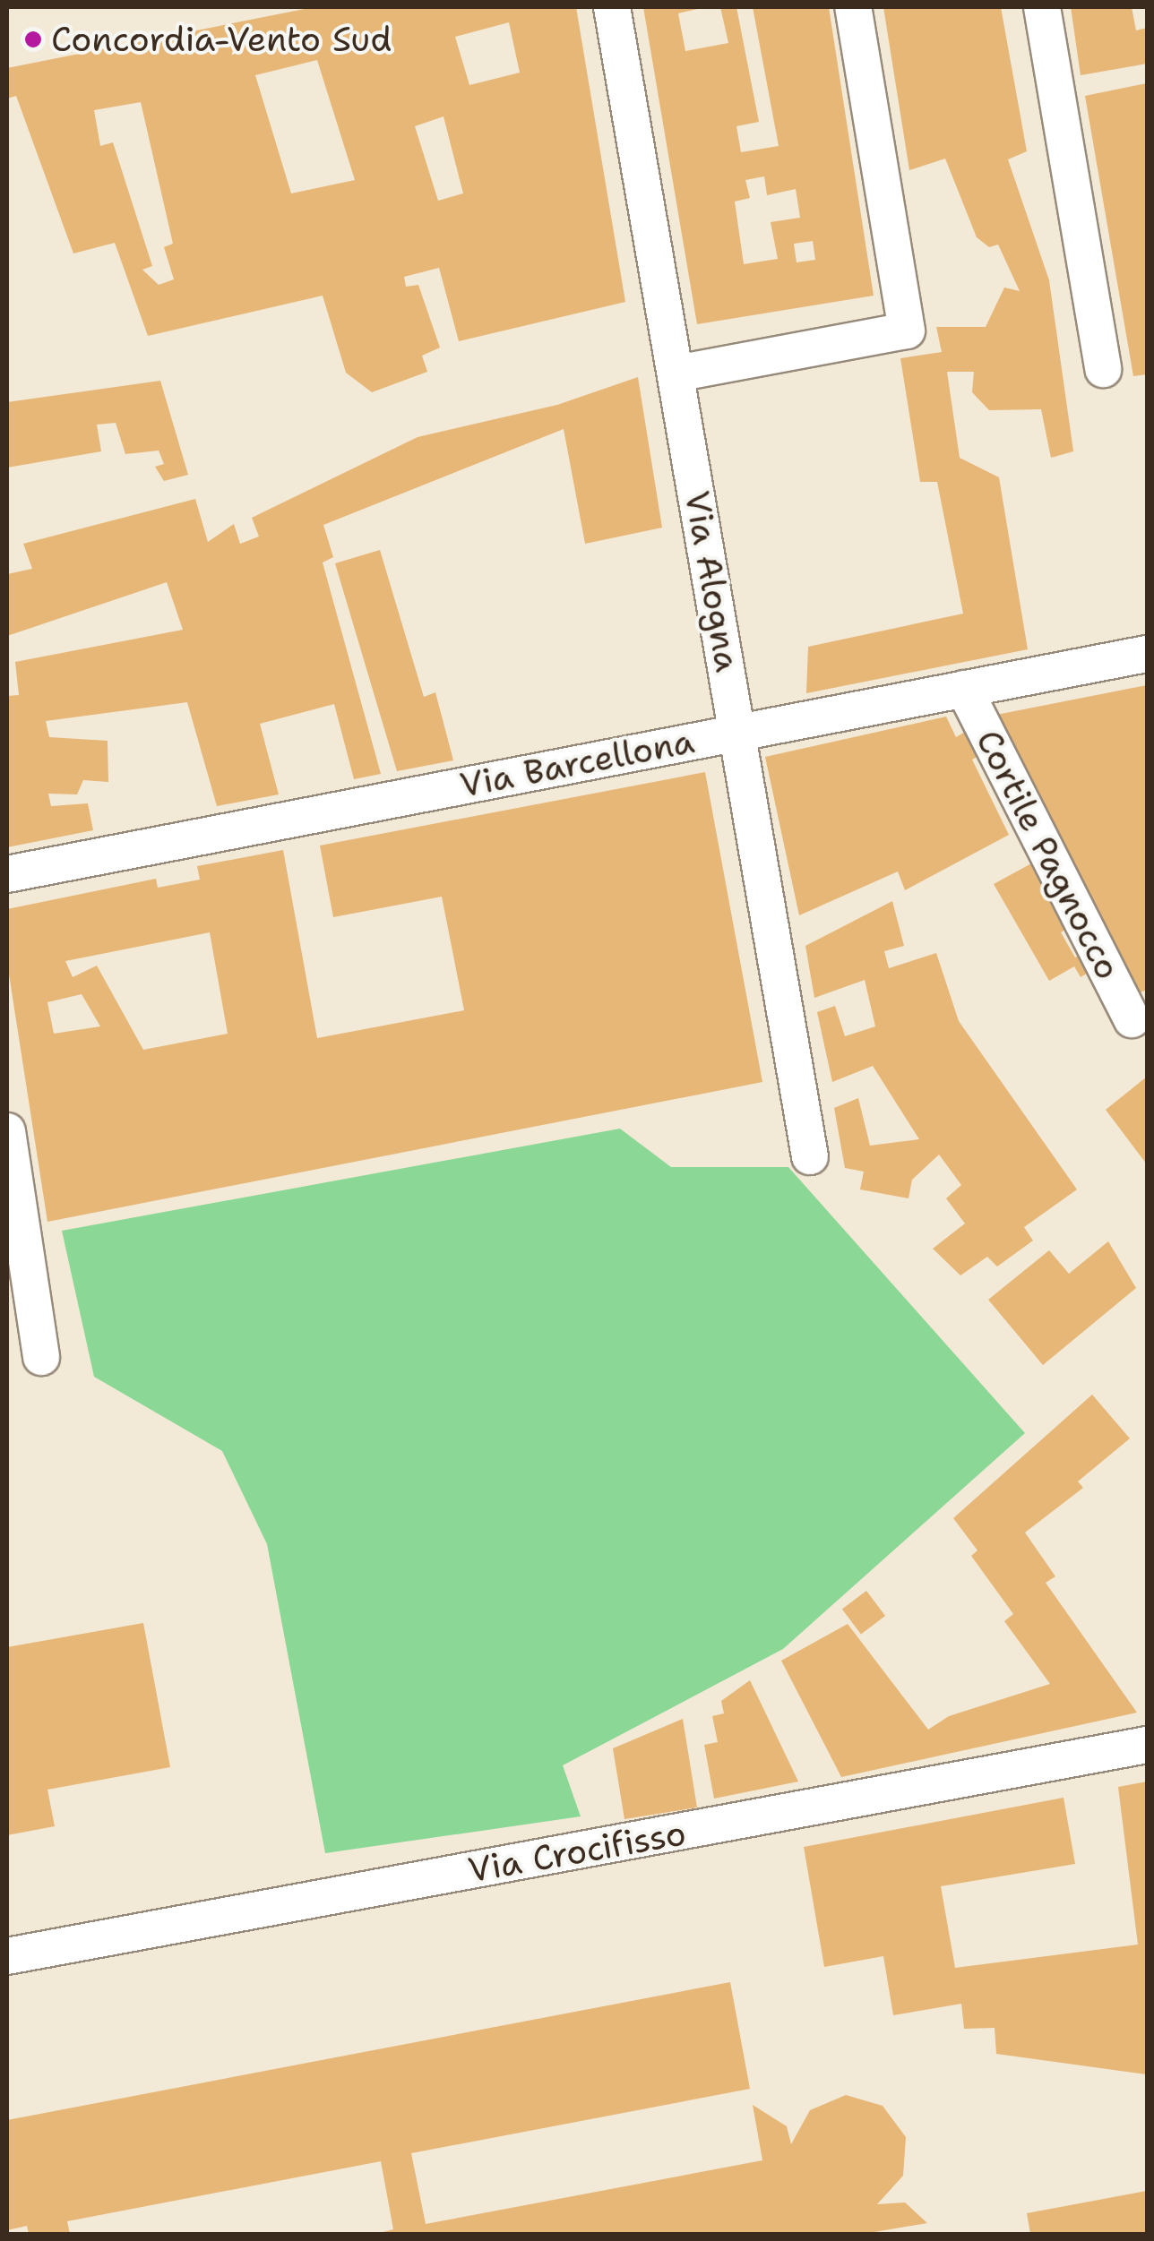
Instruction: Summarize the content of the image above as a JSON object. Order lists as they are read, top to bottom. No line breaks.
{"streets":{"street":["Via Alogna","Via Barcellona","Cortile Pagnocco","Via Crocifisso"]},"crossings":[["Via Alogna","Via Barcellona"],["Via Barcellona","Cortile Pagnocco"]],"places":["Concordia-Vento Sud"]}
